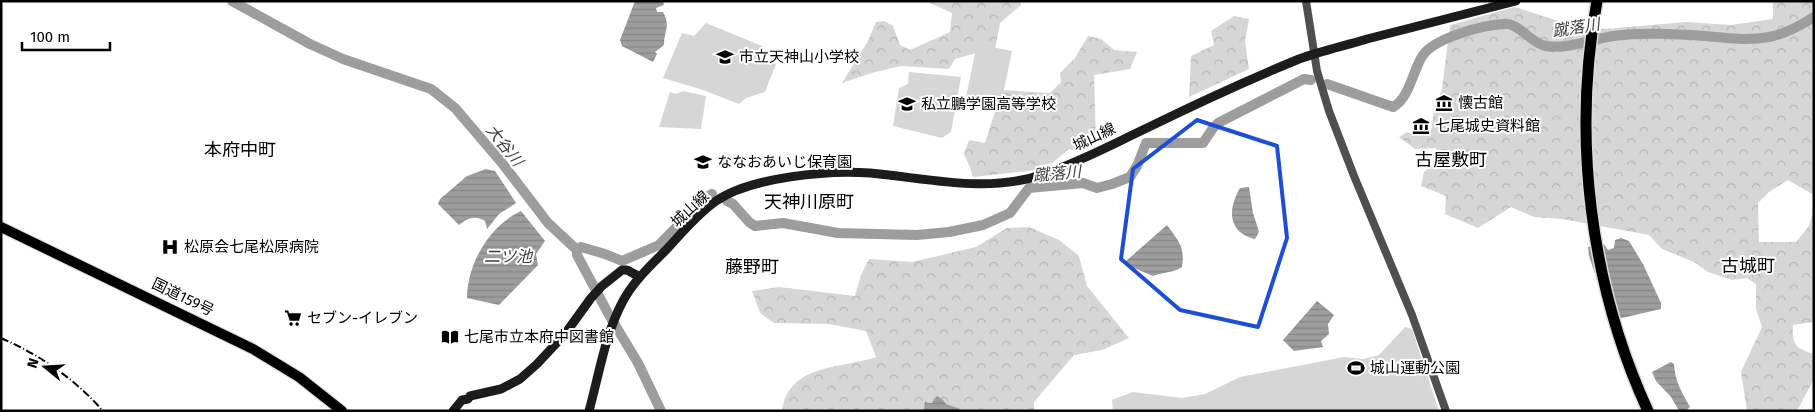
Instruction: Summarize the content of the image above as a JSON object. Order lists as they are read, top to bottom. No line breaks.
{"streets":{"highway":["国道159号"],"main road":["城山線"]},"districts":["本府中町","古屋敷町","天神川原町","古城町","藤野町"],"water":["蹴落川","大谷川","二ツ池"],"places":{"school or university":["市立天神山小学校","私立鵬学園高等学校","ななおあいじ保育園"],"museum":["懐古館","七尾城史資料館"],"hospital":["松原会七尾松原病院"],"supermarket":["セブン-イレブン"],"library":["七尾市立本府中図書館"],"sports":["城山運動公園"]},"scale_bar":"100 m","north":"left"}
